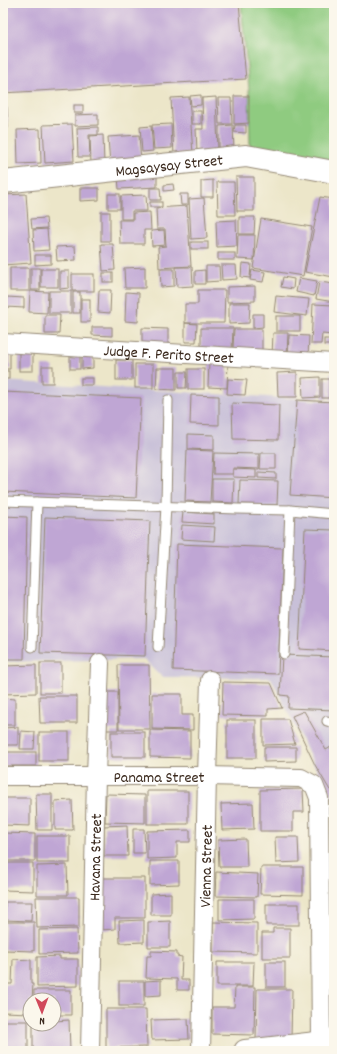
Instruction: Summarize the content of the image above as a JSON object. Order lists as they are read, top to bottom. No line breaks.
{"streets":{"street":["Magsaysay Street","Judge F. Perito Street","Panama Street","Havana Street","Vienna Street"]},"crossings":[["Panama Street","Havana Street"],["Panama Street","Vienna Street"]],"north":"bottom"}
